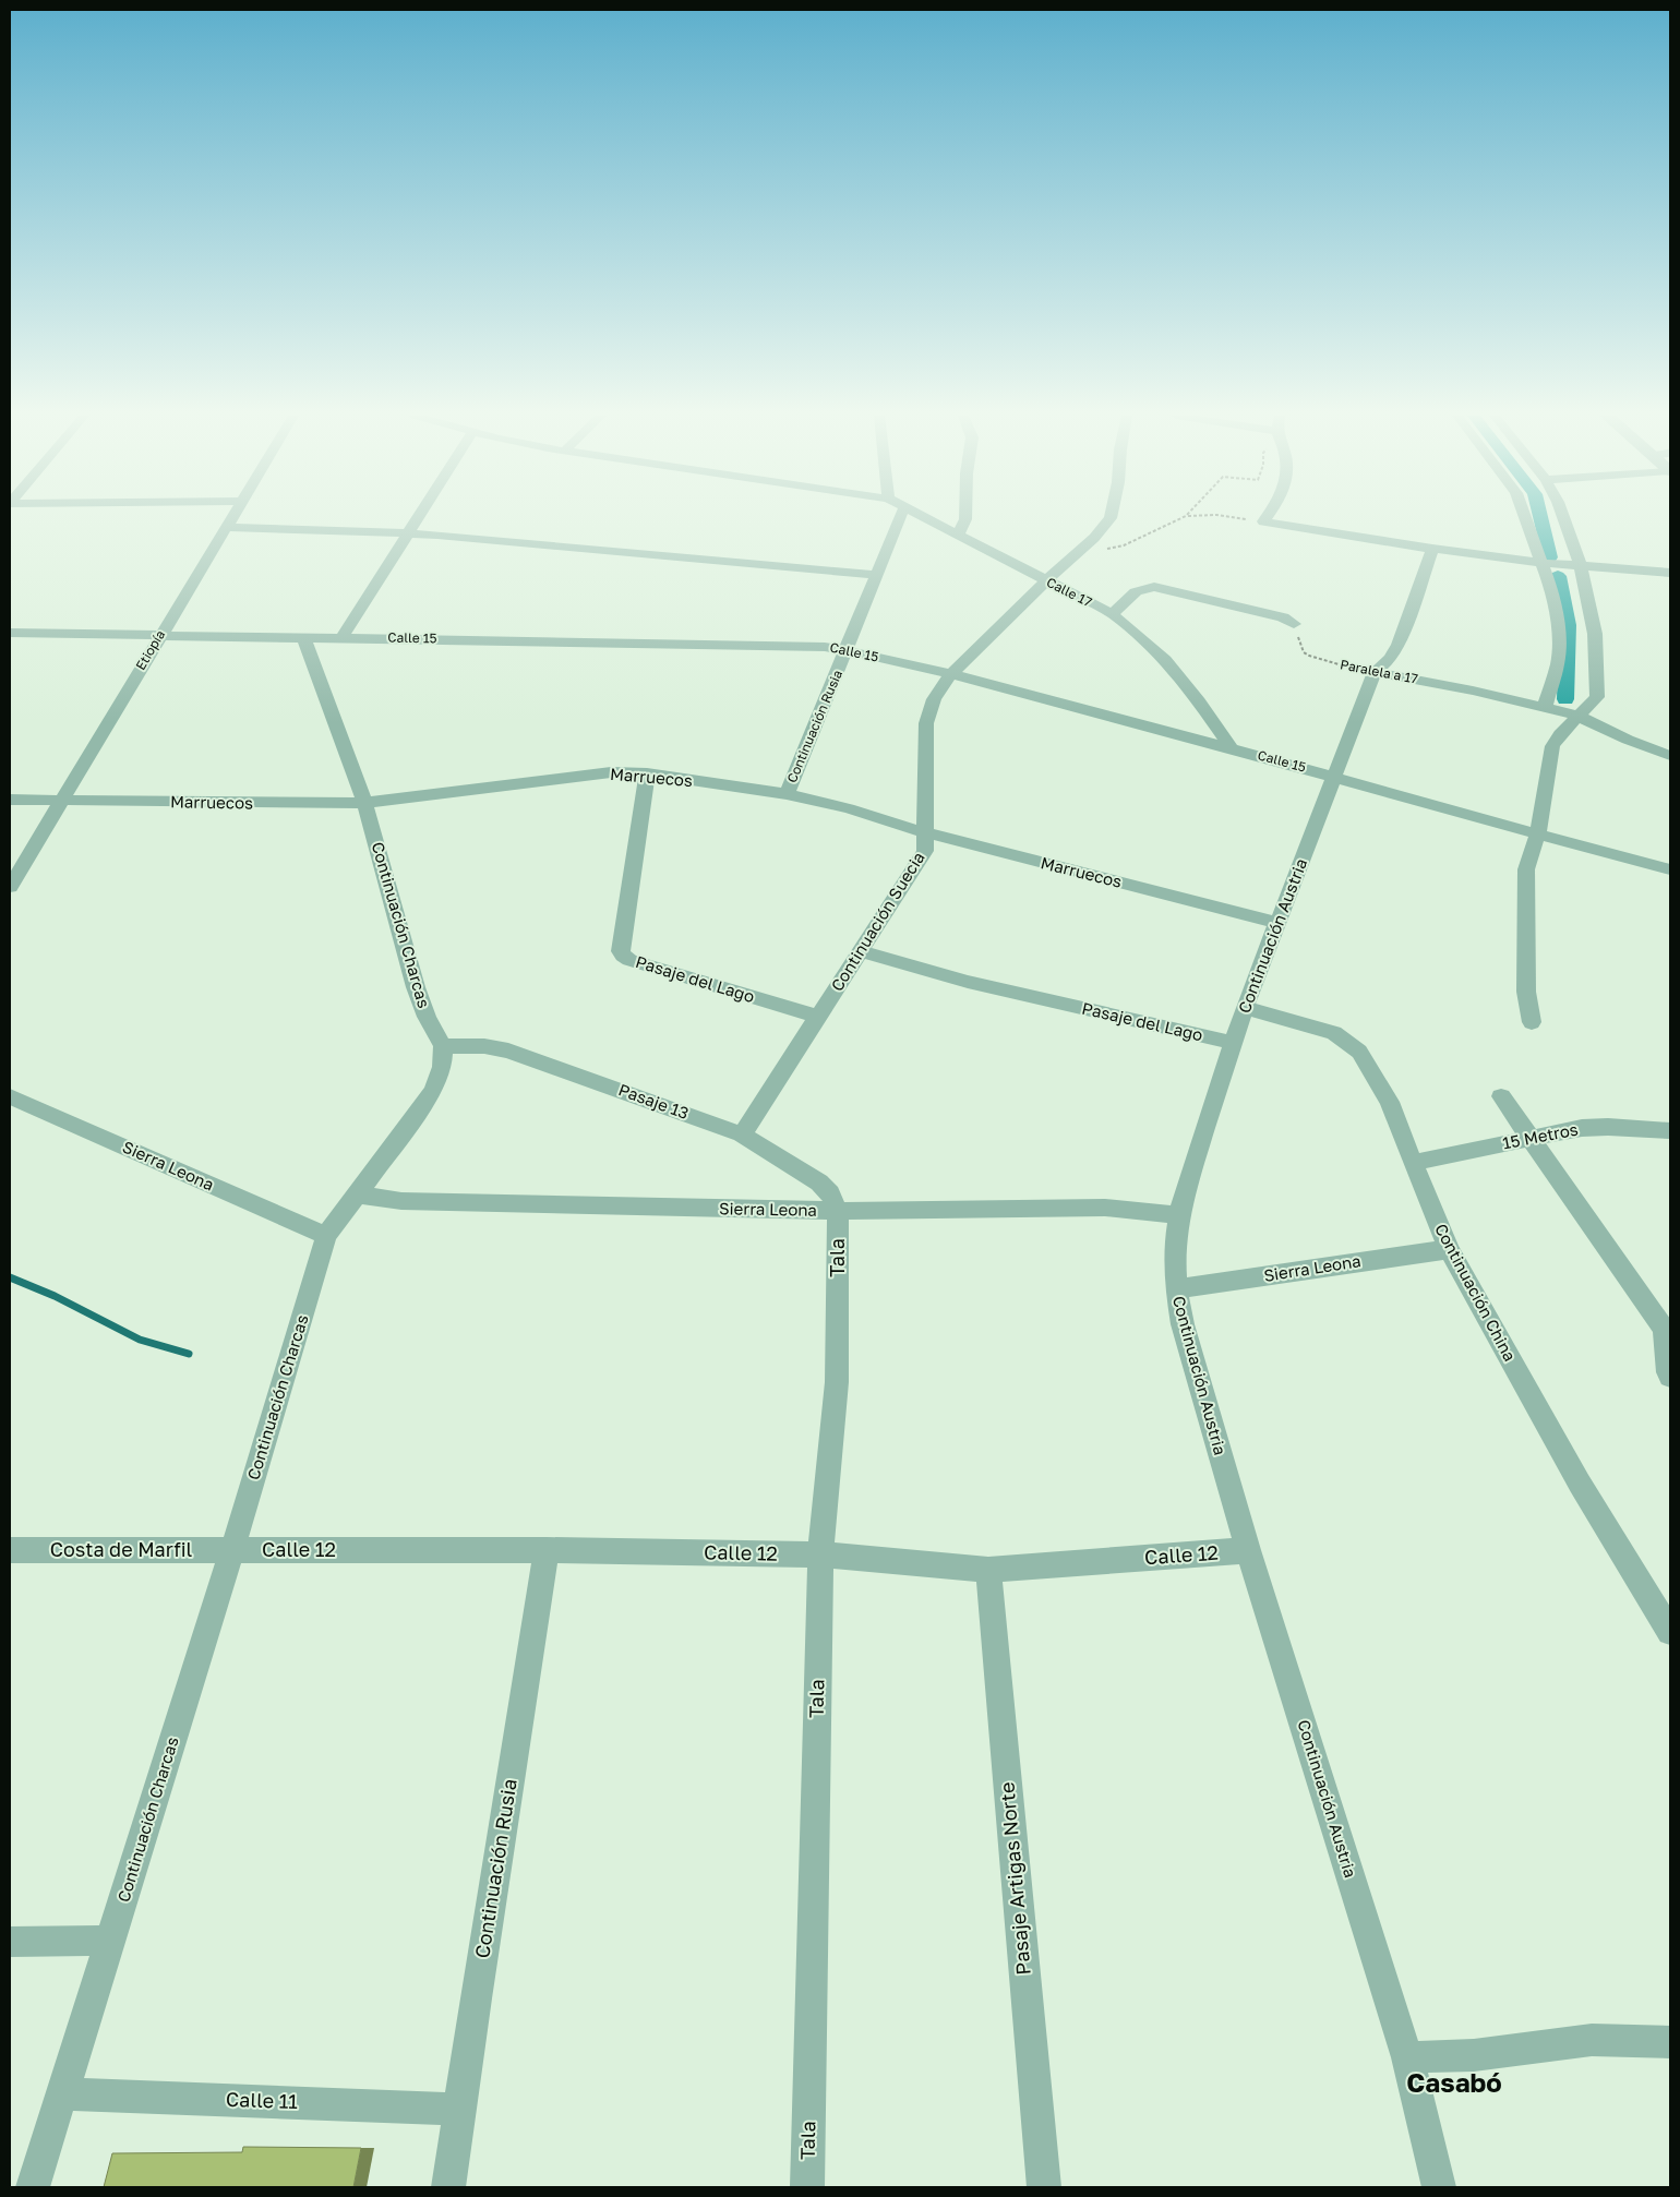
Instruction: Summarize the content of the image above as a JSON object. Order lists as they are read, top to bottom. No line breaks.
{"streets":{"street":["Calle 17","Calle 15","Etiopía","Paralela a 17","Continuación Rusia","Marruecos","Continuación Suecia","Continuación Charcas","Continuación Austria","Pasaje del Lago","Pasaje 13","15 Metros","Sierra Leona","Tala","Continuación China","Costa de Marfil","Calle 12","Pasaje Artigas Norte","Calle 11"]},"crossings":[["Calle 17","Calle 15"],["Calle 17","Continuación Suecia"],["Calle 15","Etiopía"],["Calle 15","Continuación Rusia"],["Calle 15","Continuación Suecia"],["Calle 15","Continuación Charcas"],["Calle 15","Continuación Austria"],["Etiopía","Marruecos"],["Paralela a 17","Continuación Austria"],["Continuación Rusia","Marruecos"],["Continuación Rusia","Calle 12"],["Continuación Rusia","Calle 11"],["Marruecos","Continuación Suecia"],["Marruecos","Continuación Charcas"],["Marruecos","Continuación Austria"],["Marruecos","Pasaje del Lago"],["Continuación Suecia","Pasaje del Lago"],["Continuación Suecia","Pasaje 13"],["Continuación Charcas","Pasaje 13"],["Continuación Charcas","Sierra Leona"],["Continuación Charcas","Costa de Marfil"],["Continuación Charcas","Calle 12"],["Continuación Charcas","Calle 11"],["Continuación Austria","Pasaje del Lago"],["Continuación Austria","Sierra Leona"],["Continuación Austria","Continuación China"],["Continuación Austria","Calle 12"],["Pasaje 13","Sierra Leona"],["Pasaje 13","Tala"],["15 Metros","Continuación China"],["Sierra Leona","Tala"],["Sierra Leona","Continuación China"],["Tala","Calle 12"],["Costa de Marfil","Calle 12"],["Calle 12","Pasaje Artigas Norte"]],"districts":["Casabó"]}
